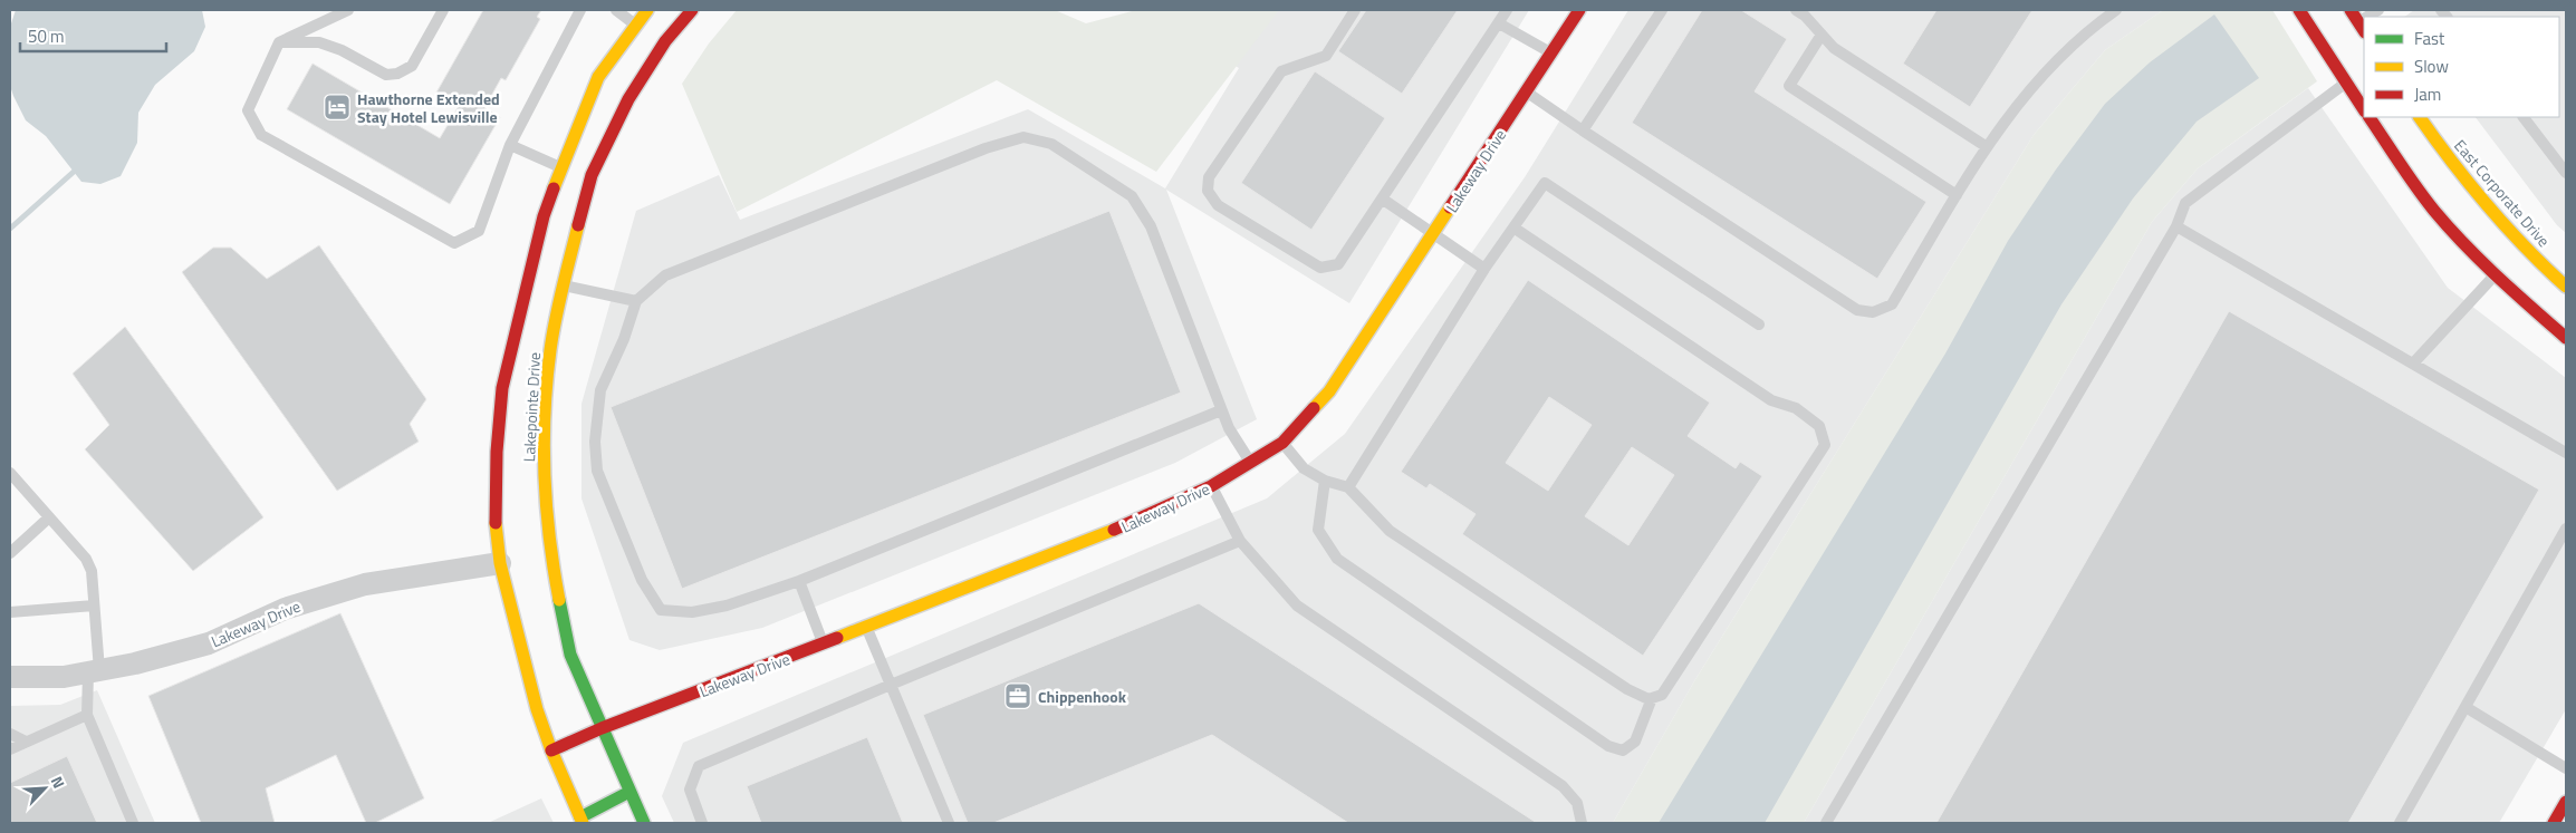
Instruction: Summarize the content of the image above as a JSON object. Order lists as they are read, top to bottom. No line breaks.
{"streets":{"street":["Lakeway Drive","East Corporate Drive","Lakepointe Drive"]},"crossings":[["Lakeway Drive","Lakepointe Drive"]],"places":{"hotel":["Hawthorne Extended Stay Hotel Lewisville"],"office":["Chippenhook"]},"legend":["Fast","Slow","Jam"],"scale_bar":"50 m","north":"top right"}
